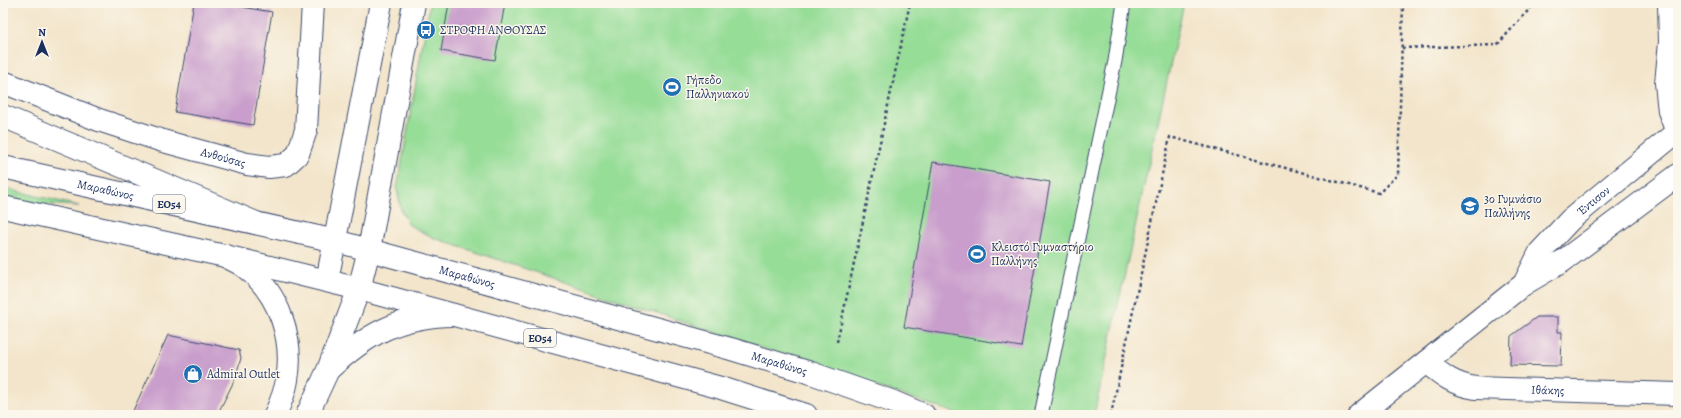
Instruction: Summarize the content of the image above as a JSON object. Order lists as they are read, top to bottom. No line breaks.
{"streets":{"main road":["Ανθούσας","Μαραθώνος","Έντισον","ΕΟ54","Ιθάκης"]},"crossings":[["Έντισον","Ιθάκης"]],"places":{"bus stop":["ΣΤΡΟΦΗ ΑΝΘΟΥΣΑΣ"],"sports":["Γήπεδο Παλληνιακού","Κλειστό Γυμναστήριο Παλλήνης"],"school or university":["3ο Γυμνάσιο Παλλήνης"],"shop":["Admiral Outlet"]},"north":"top"}
